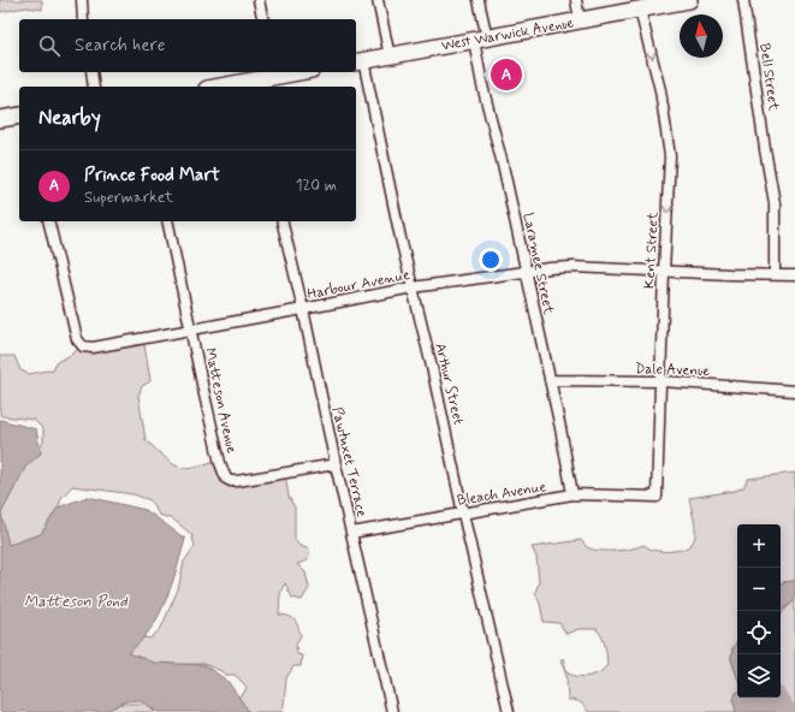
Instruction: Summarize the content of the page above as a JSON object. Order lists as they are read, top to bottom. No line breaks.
{"streets":{"main road":["West Warwick Avenue"],"street":["Bell Street","Kent Street","Laramee Street","Harbour Avenue","Dale Avenue","Arthur Street","Matteson Avenue","Pawtuxet Terrace","Bleach Avenue"]},"crossings":[["West Warwick Avenue","Kent Street"],["West Warwick Avenue","Laramee Street"],["West Warwick Avenue","Arthur Street"],["Bell Street","Harbour Avenue"],["Kent Street","Harbour Avenue"],["Kent Street","Dale Avenue"],["Kent Street","Bleach Avenue"],["Laramee Street","Harbour Avenue"],["Laramee Street","Dale Avenue"],["Laramee Street","Bleach Avenue"],["Harbour Avenue","Arthur Street"],["Harbour Avenue","Matteson Avenue"],["Harbour Avenue","Pawtuxet Terrace"],["Arthur Street","Bleach Avenue"],["Matteson Avenue","Pawtuxet Terrace"],["Pawtuxet Terrace","Bleach Avenue"]],"one_way":["Kent Street"],"water":["Matteson Pond"],"north":"top","page":{"search":"Search here","pins":"A","heading":"Nearby","list":[{"mark":"A","name":"Prince Food Mart","note":"Supermarket","value":"120 m"}],"map_buttons":["+","−"]}}
